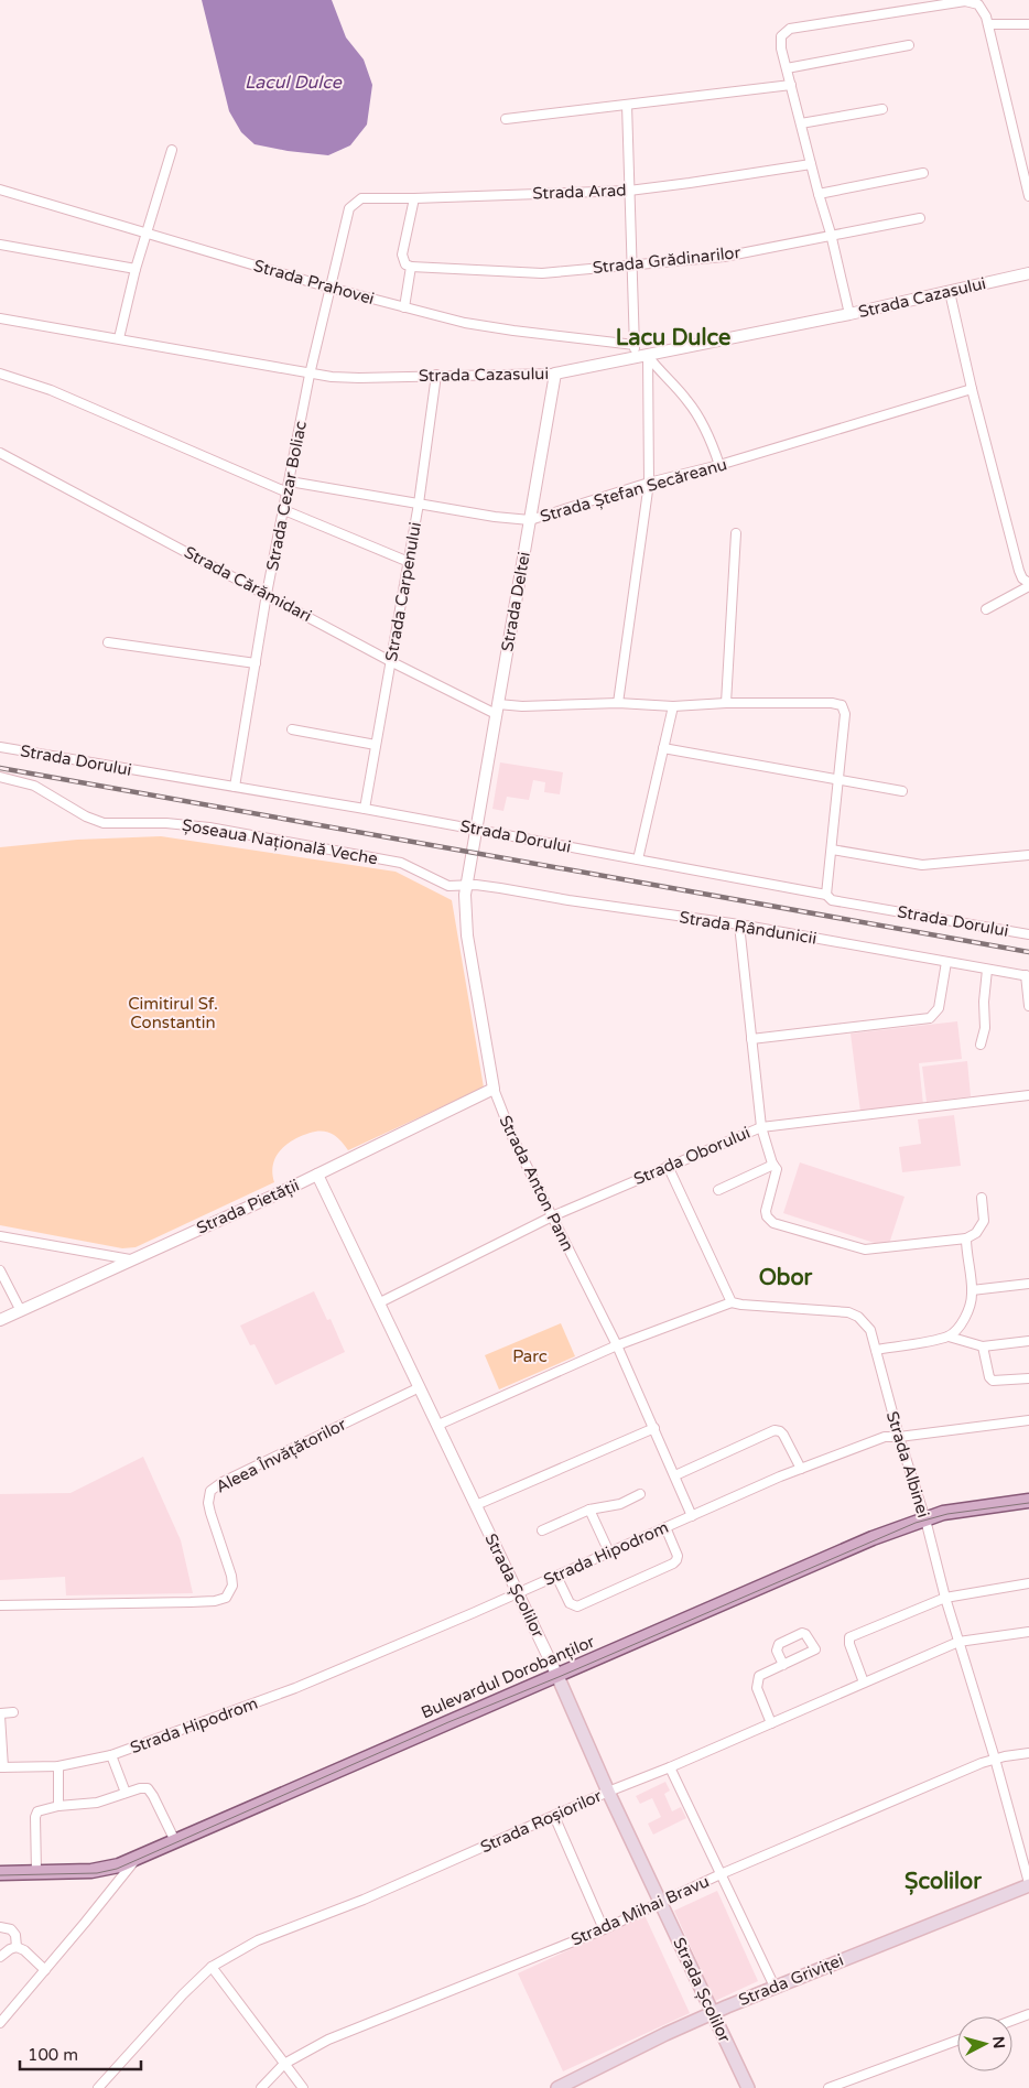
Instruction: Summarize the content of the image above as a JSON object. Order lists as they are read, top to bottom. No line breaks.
{"streets":{"main road":["Strada Școlilor","Bulevardul Dorobanților","Strada Griviței"],"street":["Strada Arad","Strada Grădinarilor","Strada Prahovei","Strada Cazasului","Strada Ștefan Secăreanu","Strada Cezar Boliac","Strada Cărămidari","Strada Carpenului","Strada Deltei","Strada Dorului","Șoseaua Națională Veche","Strada Rândunicii","Strada Oborului","Strada Anton Pann","Strada Pietății","Aleea Învățătorilor","Strada Albinei","Strada Hipodrom","Strada Roșiorilor","Strada Mihai Bravu"]},"crossings":[["Strada Arad","Strada Cezar Boliac"],["Strada Prahovei","Strada Cezar Boliac"],["Strada Cazasului","Strada Cezar Boliac"],["Strada Cazasului","Strada Carpenului"],["Strada Cazasului","Strada Deltei"],["Strada Ștefan Secăreanu","Strada Cezar Boliac"],["Strada Ștefan Secăreanu","Strada Carpenului"],["Strada Ștefan Secăreanu","Strada Deltei"],["Strada Cezar Boliac","Strada Cărămidari"],["Strada Cezar Boliac","Strada Dorului"],["Strada Cărămidari","Strada Carpenului"],["Strada Cărămidari","Strada Deltei"],["Strada Carpenului","Strada Dorului"],["Strada Deltei","Strada Dorului"],["Strada Deltei","Strada Anton Pann"],["Strada Dorului","Strada Anton Pann"],["Șoseaua Națională Veche","Strada Rândunicii"],["Șoseaua Națională Veche","Strada Anton Pann"],["Strada Rândunicii","Strada Anton Pann"],["Strada Oborului","Strada Anton Pann"],["Strada Oborului","Strada Școlilor"],["Strada Anton Pann","Strada Pietății"],["Strada Anton Pann","Strada Hipodrom"],["Strada Pietății","Strada Școlilor"],["Aleea Învățătorilor","Strada Școlilor"],["Strada Albinei","Strada Hipodrom"],["Strada Albinei","Bulevardul Dorobanților"],["Strada Albinei","Strada Roșiorilor"],["Strada Albinei","Strada Mihai Bravu"],["Strada Albinei","Strada Griviței"],["Strada Hipodrom","Strada Școlilor"],["Strada Școlilor","Bulevardul Dorobanților"],["Strada Școlilor","Strada Roșiorilor"],["Strada Școlilor","Strada Mihai Bravu"],["Strada Școlilor","Strada Griviței"]],"districts":["Lacu Dulce","Obor","Școlilor"],"water":["Lacul Dulce"],"parks":["Cimitirul Sf. Constantin","Parc"],"scale_bar":"100 m","north":"right"}
